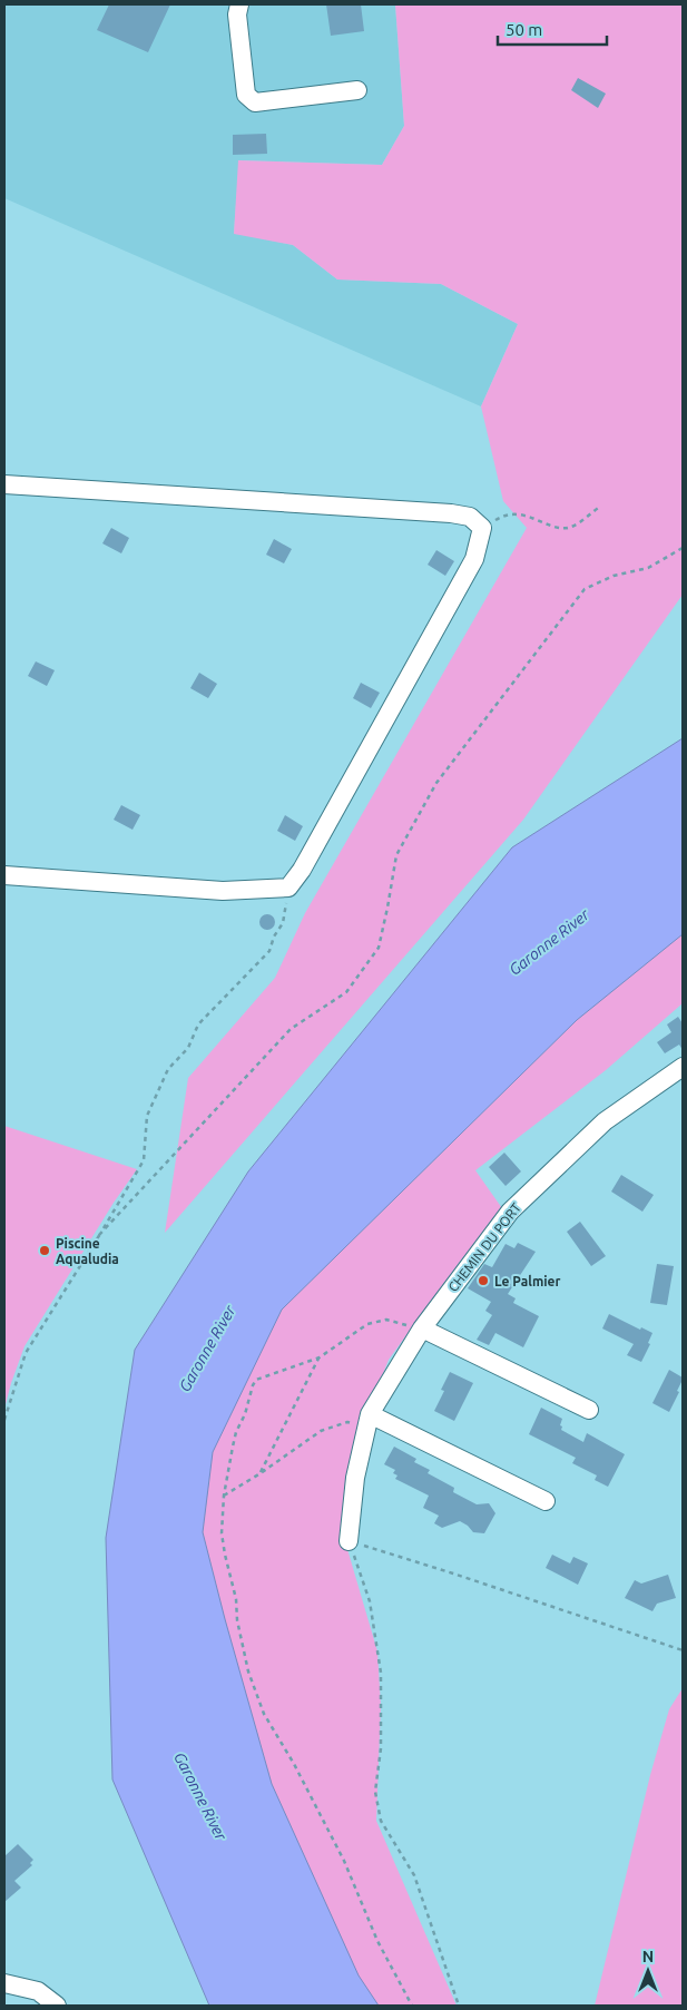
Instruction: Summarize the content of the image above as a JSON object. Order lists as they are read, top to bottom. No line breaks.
{"streets":{"street":["CHEMIN DU PORT"]},"water":["Garonne River"],"places":["Piscine Aqualudia","Le Palmier"],"scale_bar":"50 m","north":"top"}
